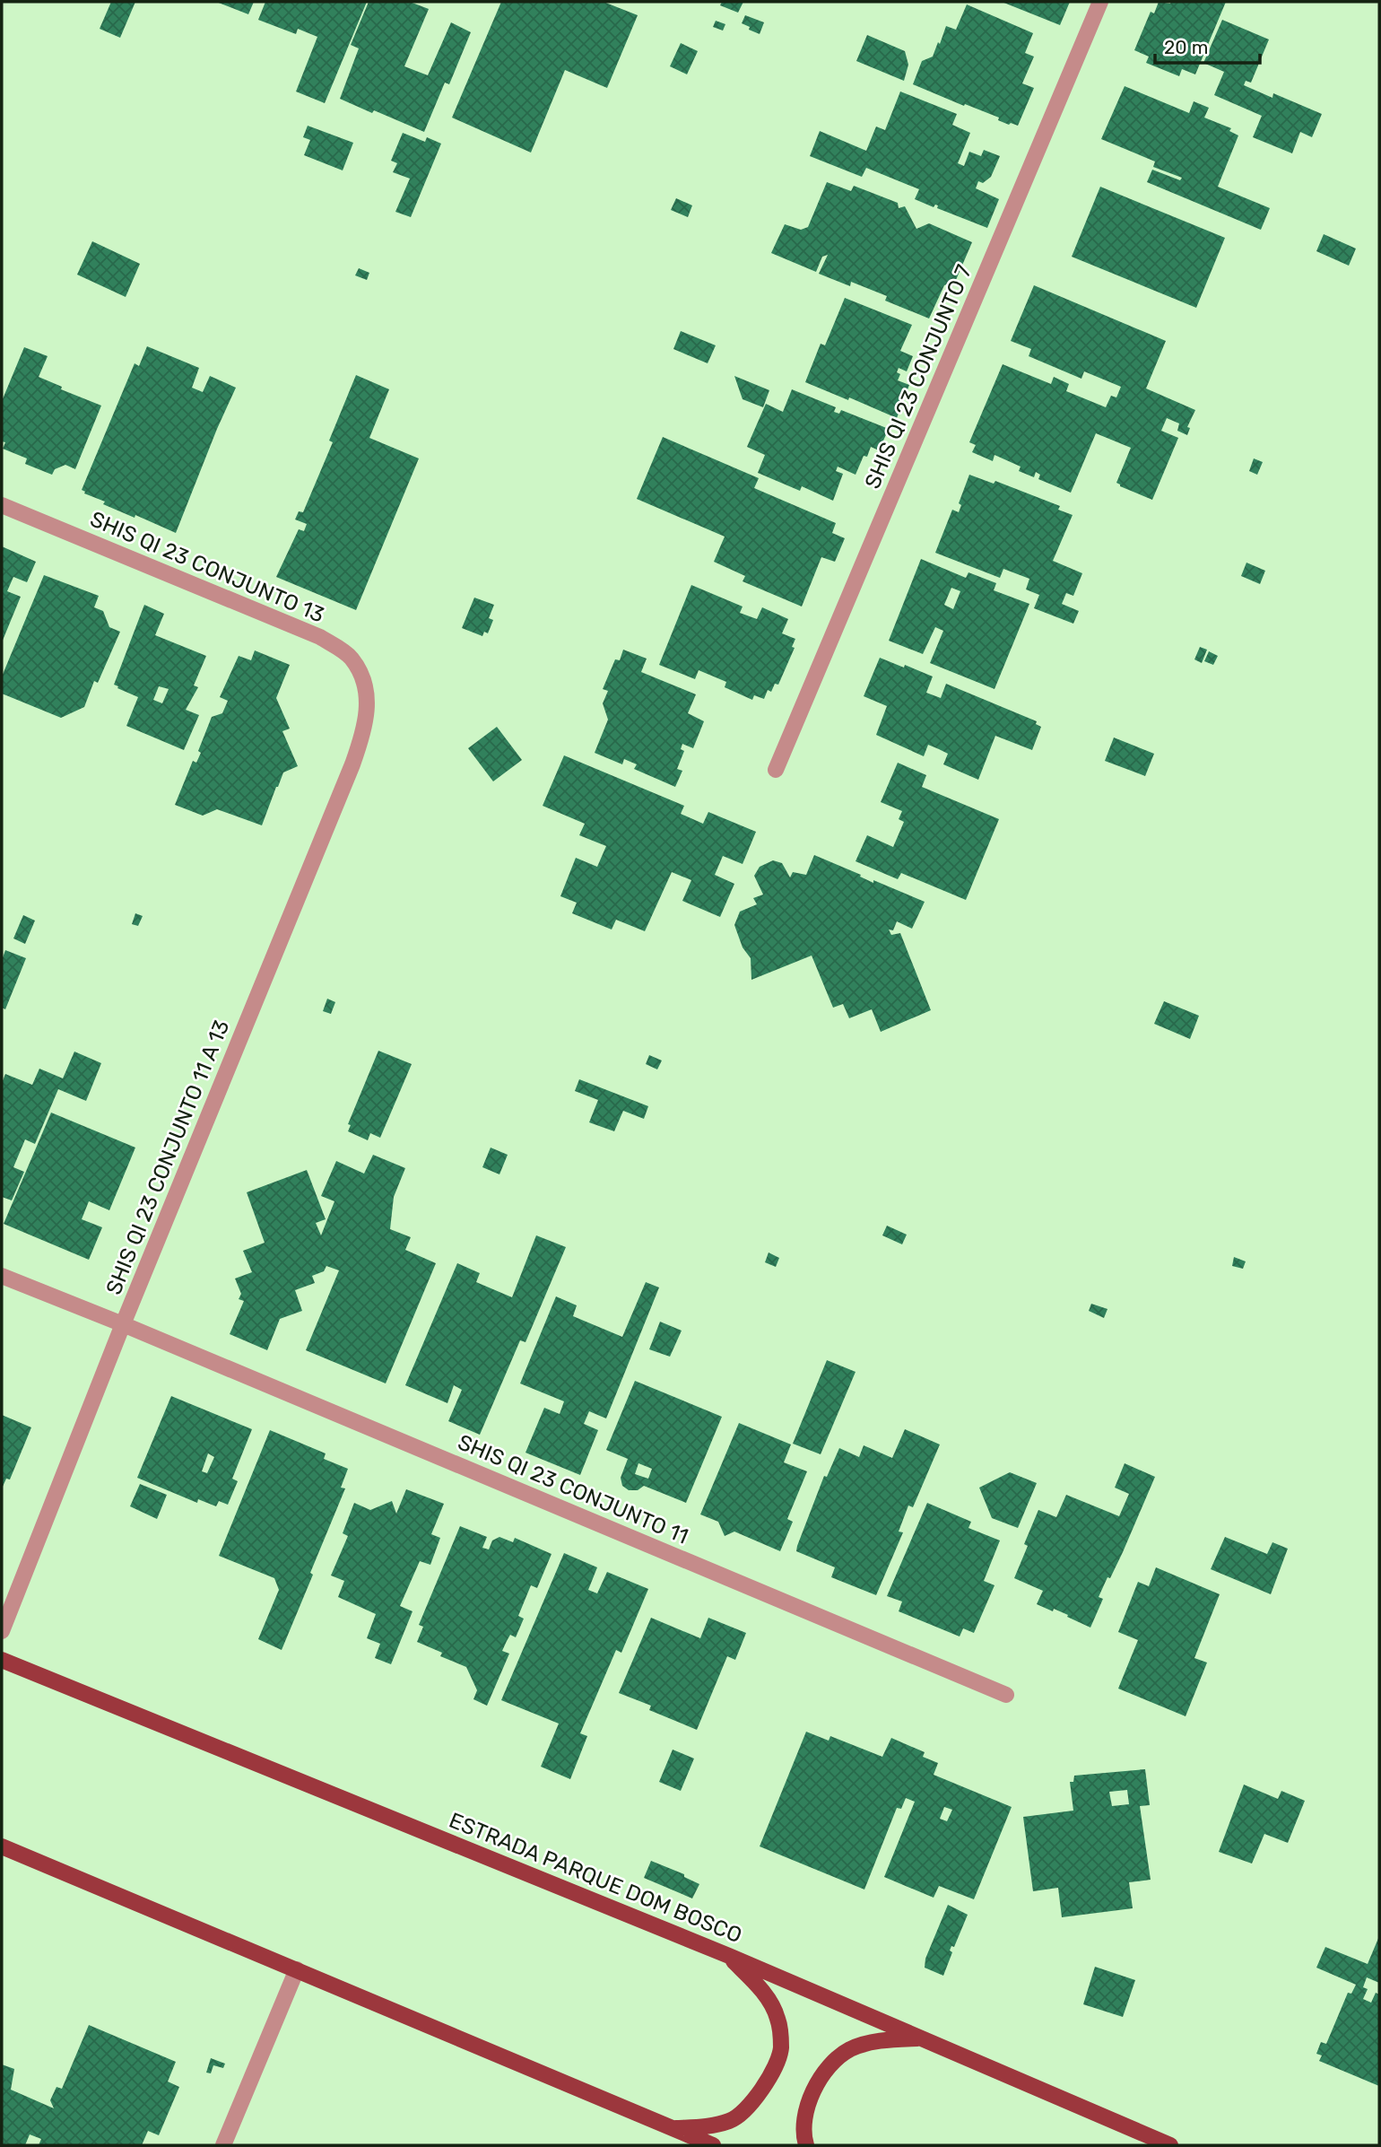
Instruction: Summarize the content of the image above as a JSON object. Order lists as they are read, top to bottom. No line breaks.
{"streets":{"main road":["ESTRADA PARQUE DOM BOSCO"],"street":["SHIS QI 23 CONJUNTO 7","SHIS QI 23 CONJUNTO 13","SHIS QI 23 CONJUNTO 11 A 13","SHIS QI 23 CONJUNTO 11"]},"crossings":[["SHIS QI 23 CONJUNTO 13","SHIS QI 23 CONJUNTO 11 A 13"],["SHIS QI 23 CONJUNTO 11 A 13","SHIS QI 23 CONJUNTO 11"]],"scale_bar":"20 m"}
